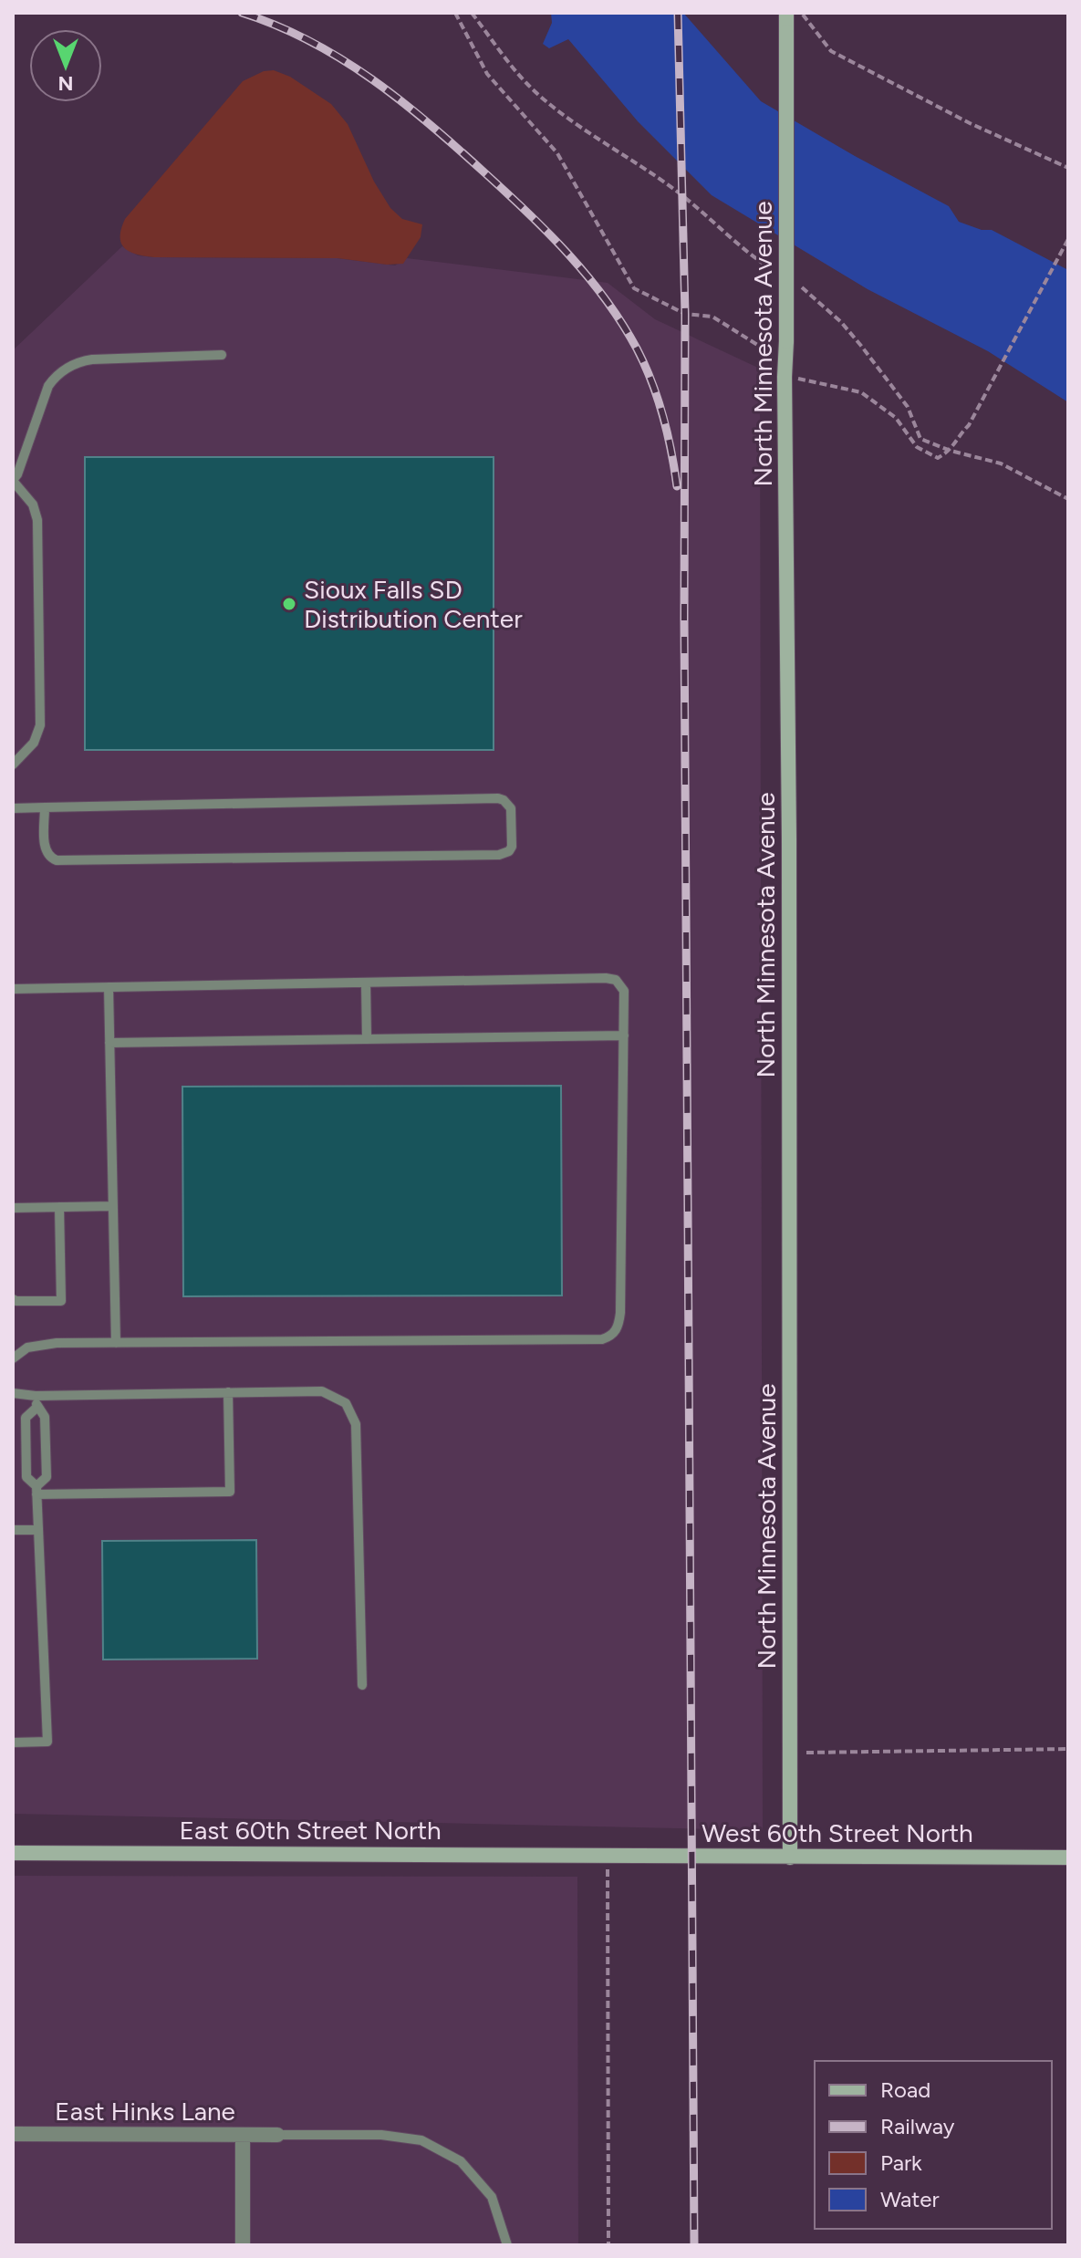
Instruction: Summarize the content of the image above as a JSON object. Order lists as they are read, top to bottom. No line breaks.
{"streets":{"main road":["North Minnesota Avenue","East 60th Street North","West 60th Street North"],"street":["East Hinks Lane"]},"crossings":[["North Minnesota Avenue","West 60th Street North"],["East 60th Street North","West 60th Street North"]],"places":["Sioux Falls SD Distribution Center"],"legend":["Road","Railway","Park","Water"],"north":"bottom"}
